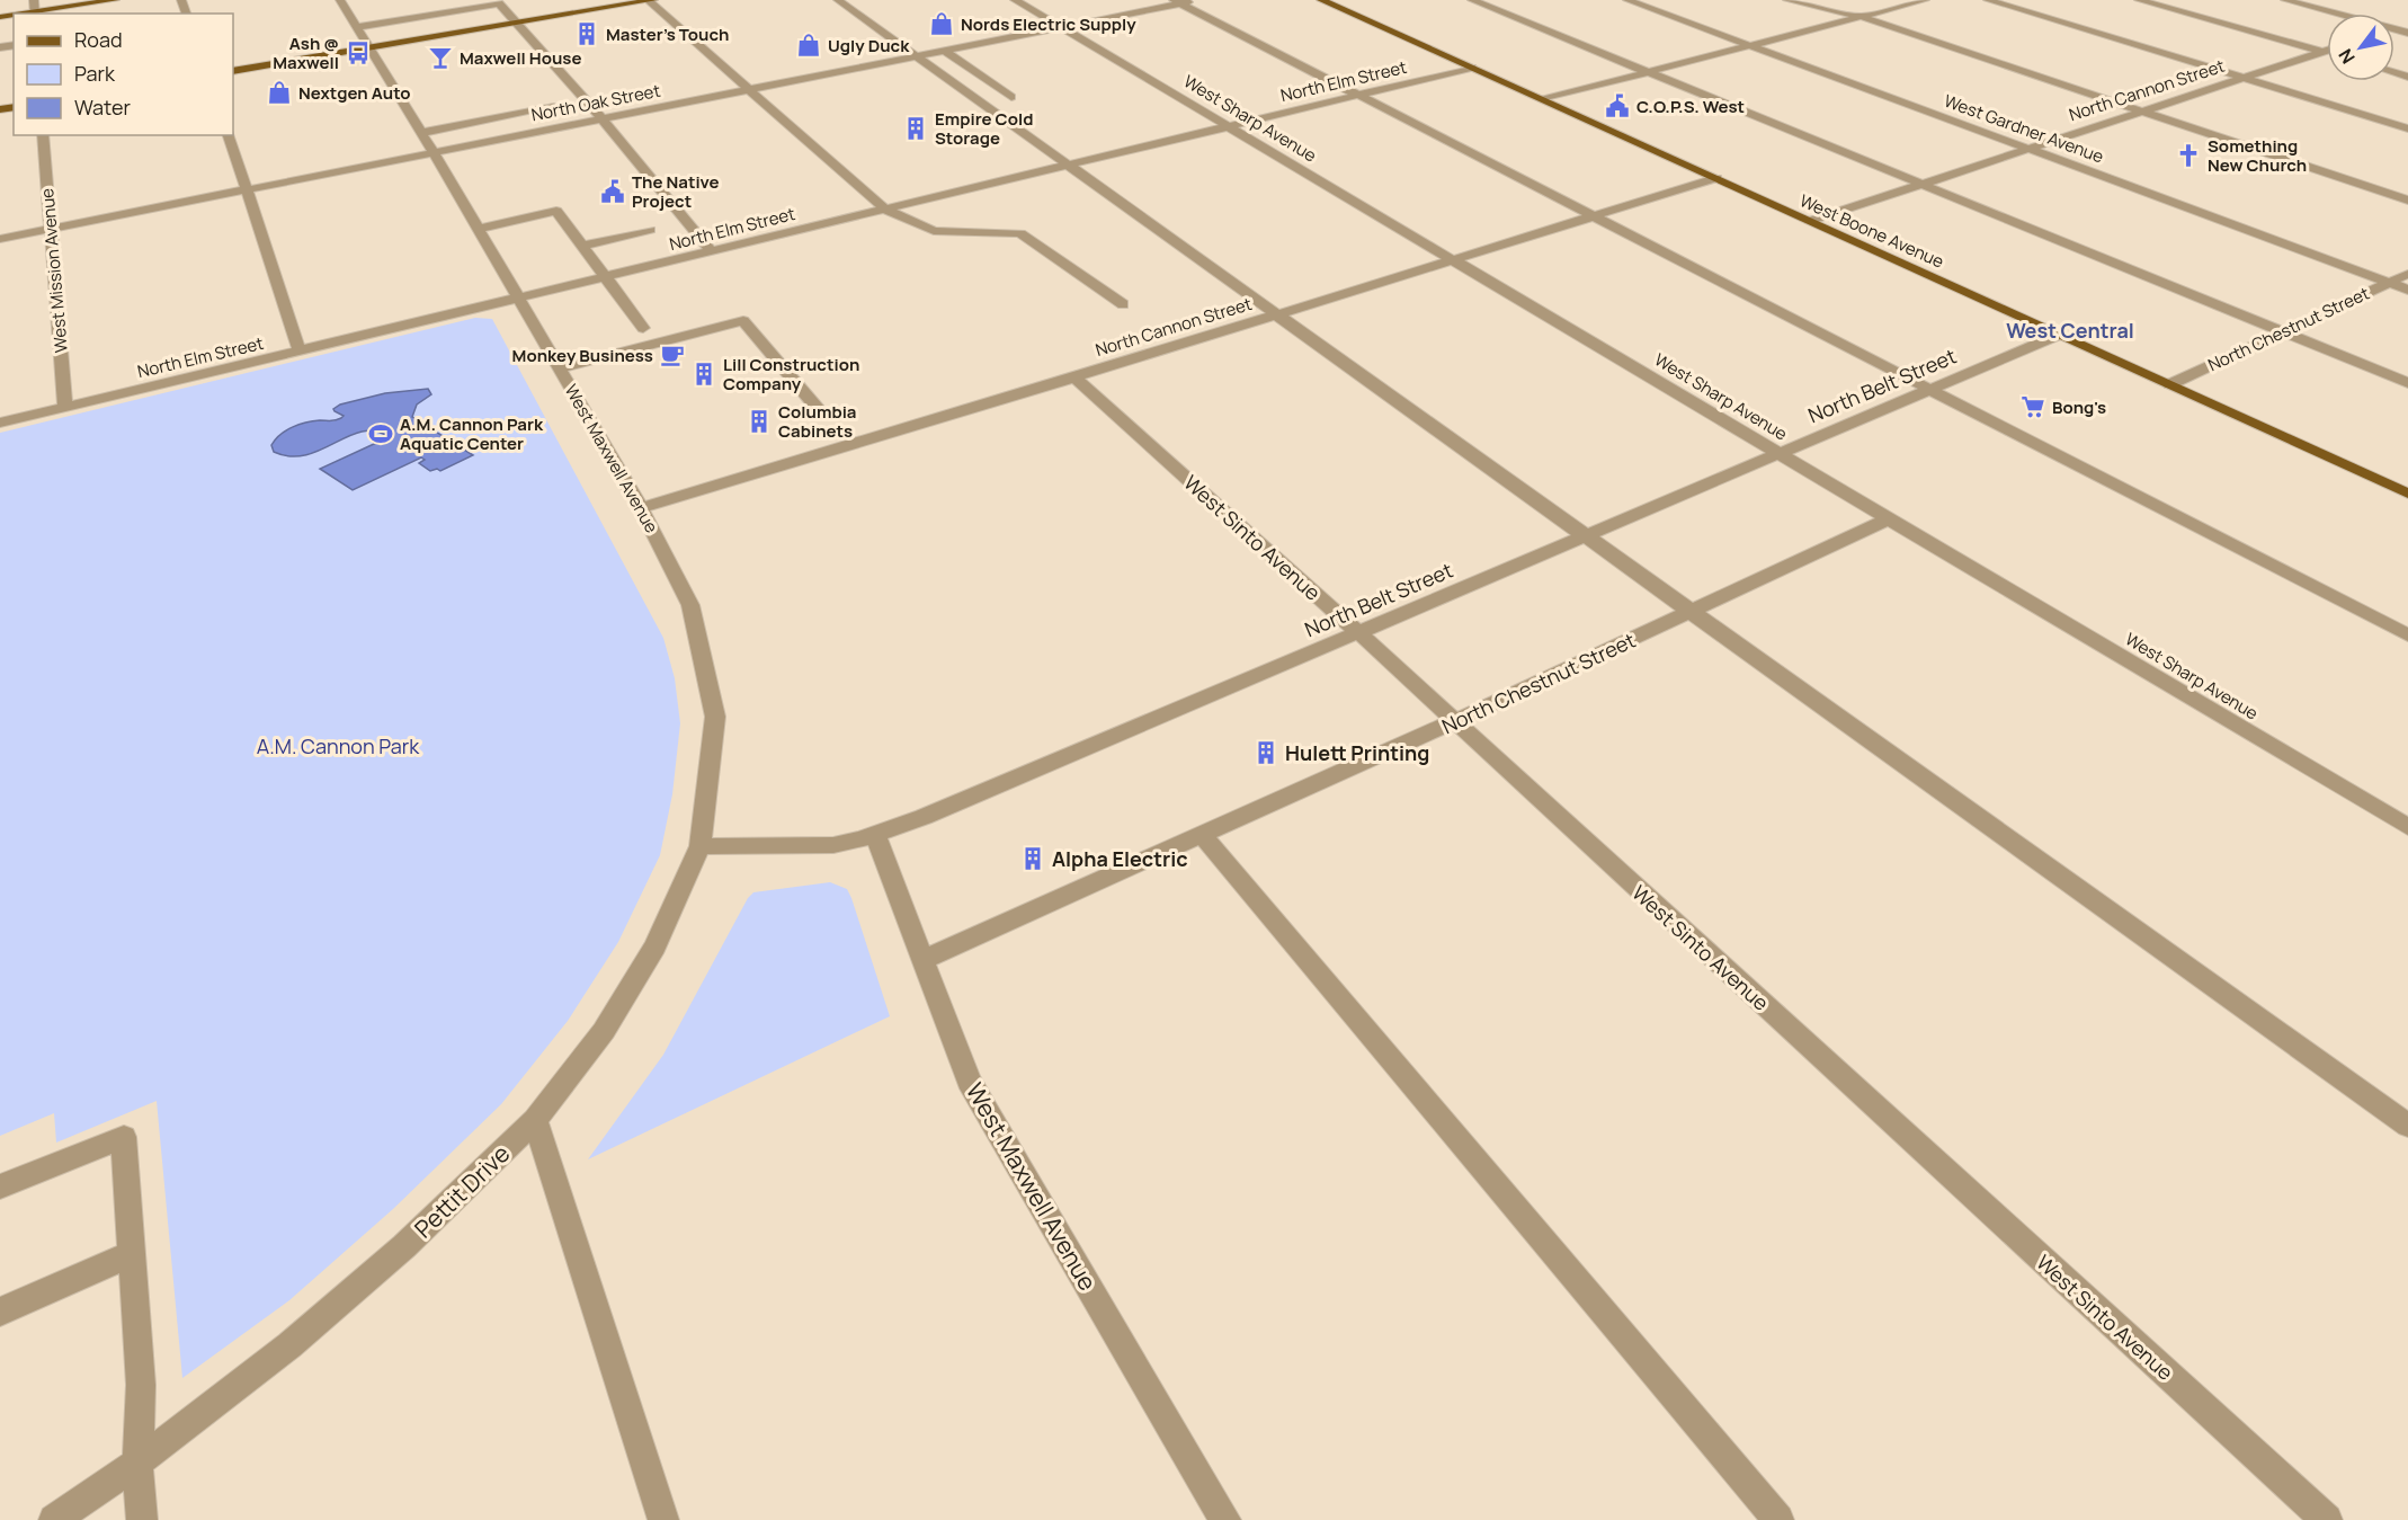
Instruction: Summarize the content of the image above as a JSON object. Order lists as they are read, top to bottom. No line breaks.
{"streets":{"main road":["West Boone Avenue"],"street":["North Elm Street","North Cannon Street","North Oak Street","West Sharp Avenue","West Gardner Avenue","West Mission Avenue","North Chestnut Street","North Belt Street","West Maxwell Avenue","West Sinto Avenue","Pettit Drive"]},"crossings":[["North Elm Street","West Sharp Avenue"],["North Elm Street","West Boone Avenue"],["North Elm Street","West Mission Avenue"],["North Elm Street","West Maxwell Avenue"],["North Cannon Street","West Sharp Avenue"],["North Cannon Street","West Gardner Avenue"],["North Cannon Street","West Boone Avenue"],["North Cannon Street","West Maxwell Avenue"],["North Cannon Street","West Sinto Avenue"],["North Oak Street","West Sharp Avenue"],["North Oak Street","West Mission Avenue"],["North Oak Street","West Maxwell Avenue"],["West Sharp Avenue","North Chestnut Street"],["West Sharp Avenue","North Belt Street"],["West Gardner Avenue","North Chestnut Street"],["West Boone Avenue","North Chestnut Street"],["West Boone Avenue","North Belt Street"],["North Chestnut Street","West Maxwell Avenue"],["North Chestnut Street","West Sinto Avenue"],["North Belt Street","West Maxwell Avenue"],["North Belt Street","West Sinto Avenue"],["North Belt Street","Pettit Drive"],["West Maxwell Avenue","Pettit Drive"]],"districts":["West Central"],"parks":["A.M. Cannon Park"],"places":{"shop":["Nords Electric Supply","Ugly Duck","Nextgen Auto"],"building":["Master's Touch","Empire Cold Storage","Lill Construction Company","Columbia Cabinets","Hulett Printing","Alpha Electric"],"bus stop":["Ash @ Maxwell"],"bar":["Maxwell House"],"public building":["C.O.P.S. West","The Native Project"],"church":["Something New Church"],"cafe":["Monkey Business"],"supermarket":["Bong's"],"sports":["A.M. Cannon Park Aquatic Center"]},"legend":["Road","Park","Water"],"north":"bottom left"}
